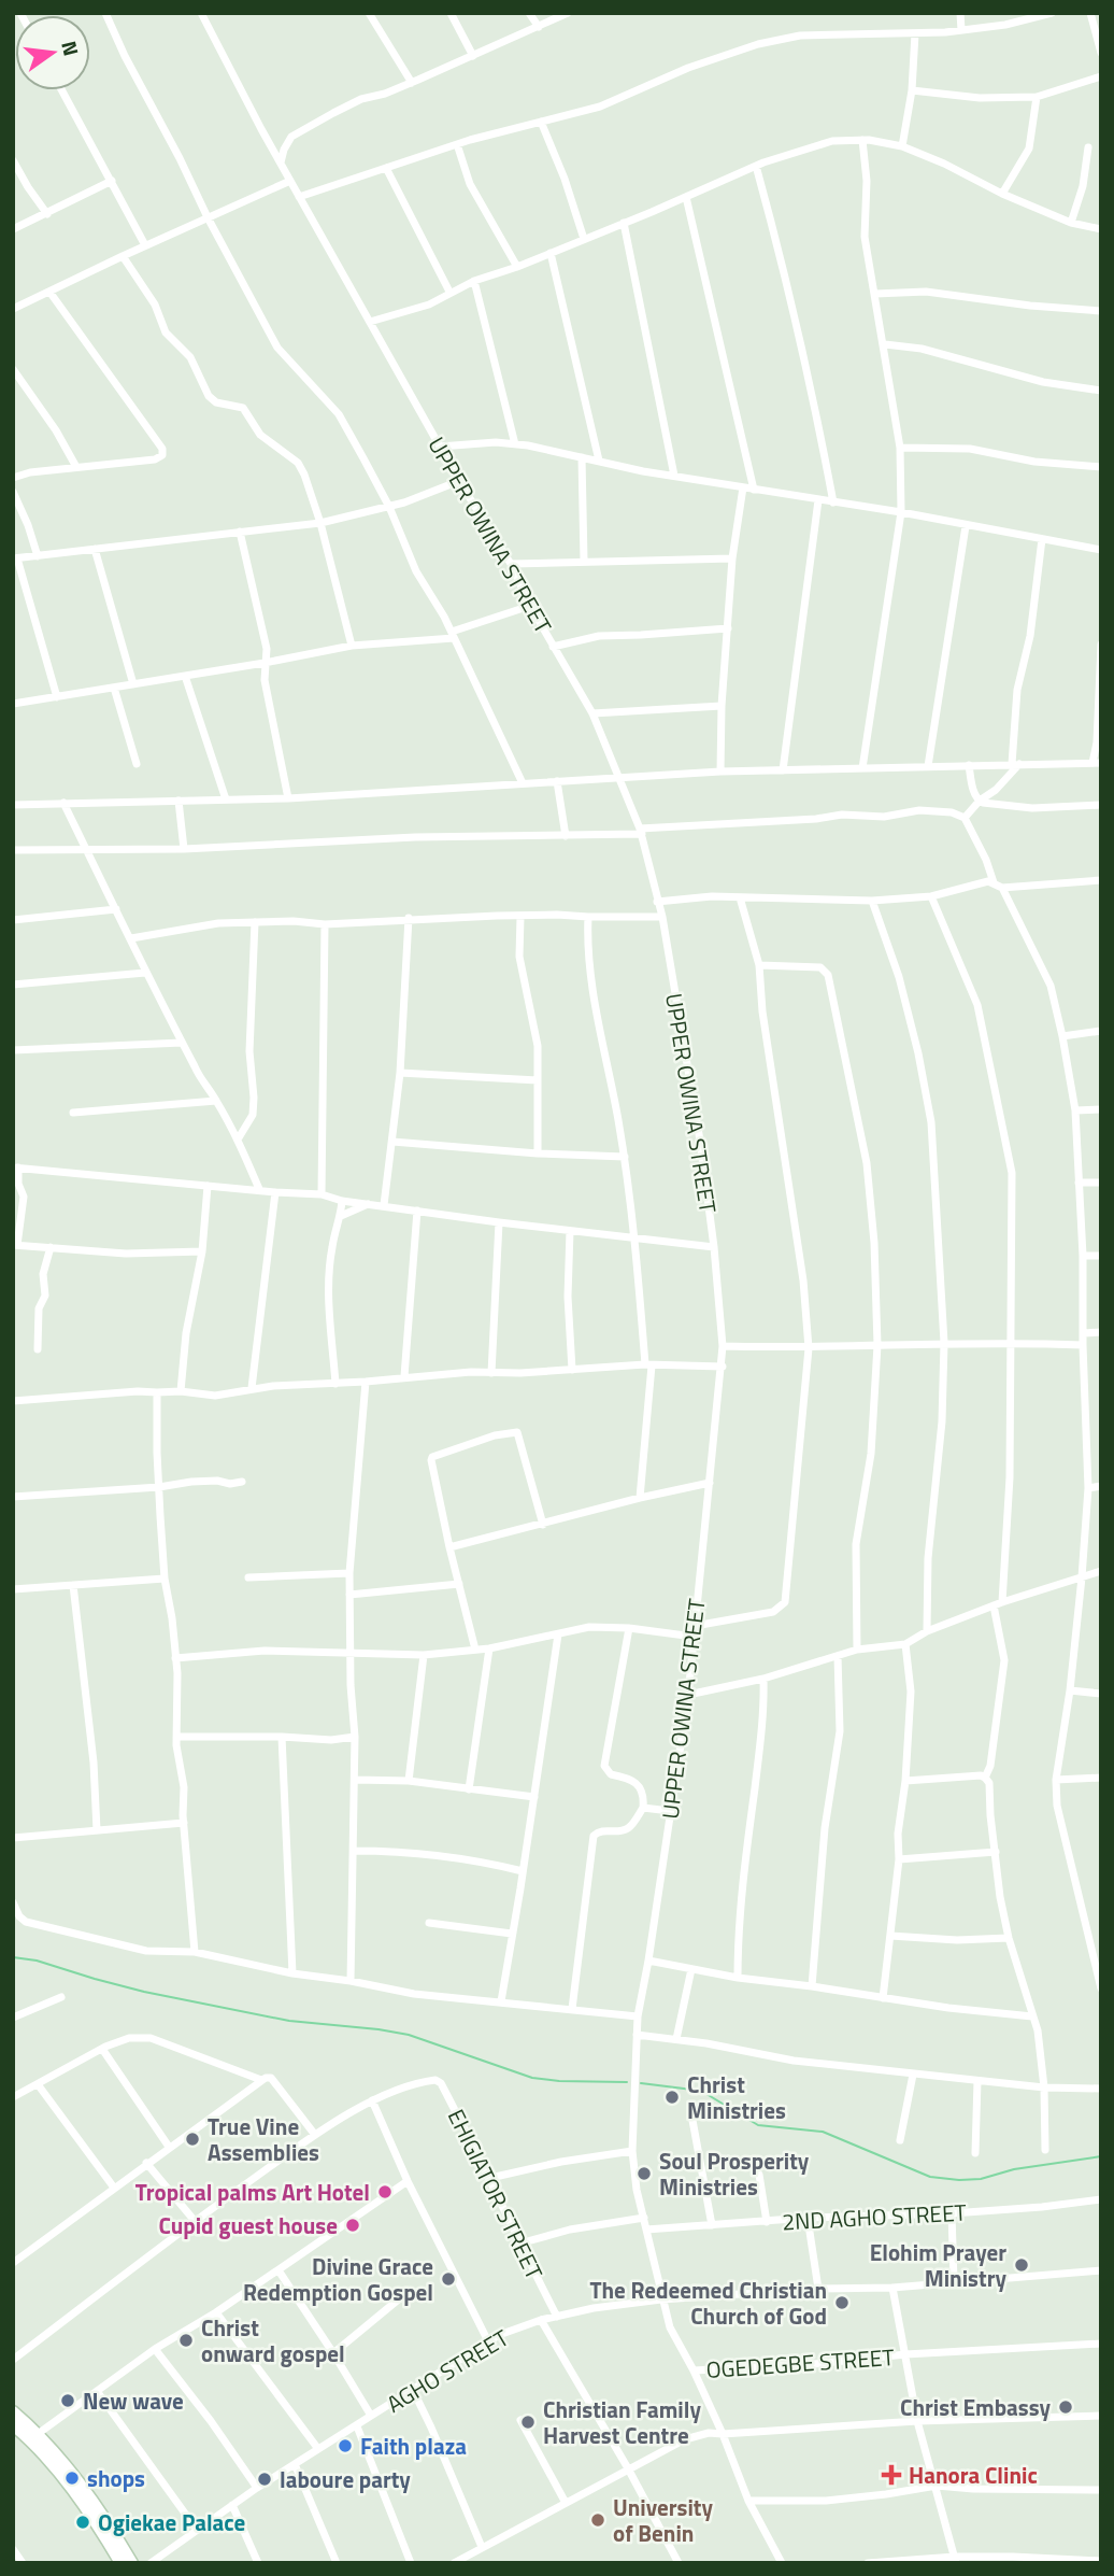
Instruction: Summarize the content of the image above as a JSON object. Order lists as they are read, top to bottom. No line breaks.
{"streets":{"street":["UPPER OWINA STREET","EHIGIATOR STREET","2ND AGHO STREET","OGEDEGBE STREET","AGHO STREET"]},"crossings":[["UPPER OWINA STREET","2ND AGHO STREET"],["UPPER OWINA STREET","OGEDEGBE STREET"],["UPPER OWINA STREET","AGHO STREET"],["EHIGIATOR STREET","AGHO STREET"]],"places":{"other":["Christ Ministries","True Vine Assemblies","Soul Prosperity Ministries","Tropical palms Art Hotel","Cupid guest house","Elohim Prayer Ministry","Divine Grace Redemption Gospel","The Redeemed Christian Church of God","Christ onward gospel","New wave","Christ Embassy","Christian Family Harvest Centre","Faith plaza","shops","laboure party","University of Benin","Ogiekae Palace"],"health":["Hanora Clinic"]},"north":"right"}
